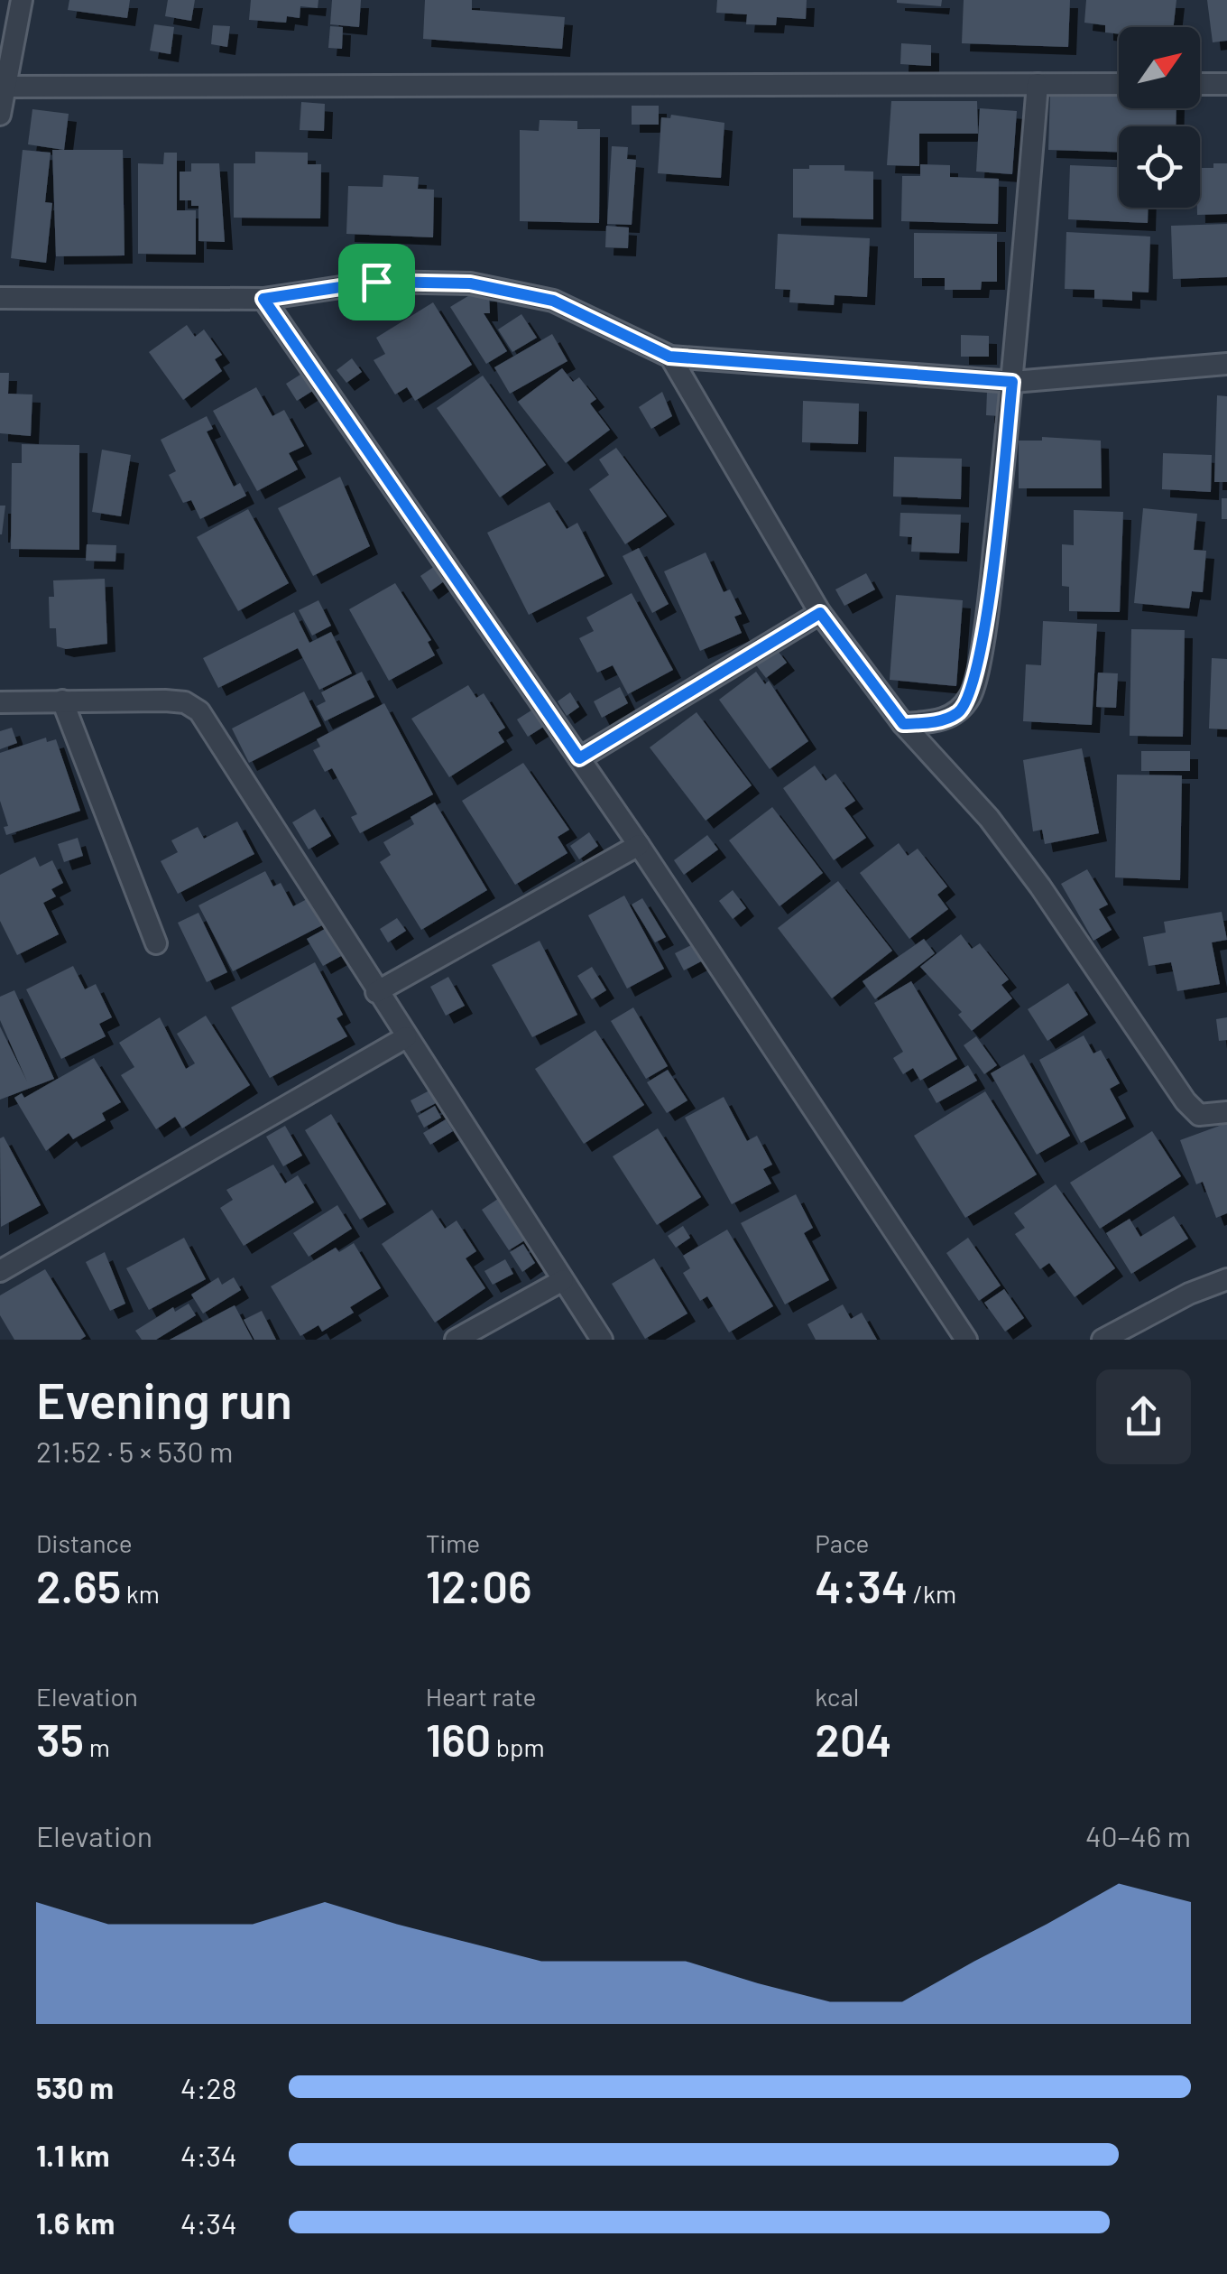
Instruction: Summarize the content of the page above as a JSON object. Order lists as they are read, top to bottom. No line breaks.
{"north":"top right","page":{"heading":["Evening run","21:52 · 5 × 530 m"],"stats":[["Distance","2.65 km"],["Time","12:06"],["Pace","4:34 /km"],["Elevation","35 m"],["Heart rate","160 bpm"],["kcal","204"]],"chart":["Elevation","40–46 m"],"list":[{"name":"530 m","note":"4:28"},{"name":"1.1 km","note":"4:34"},{"name":"1.6 km","note":"4:34"}]}}
